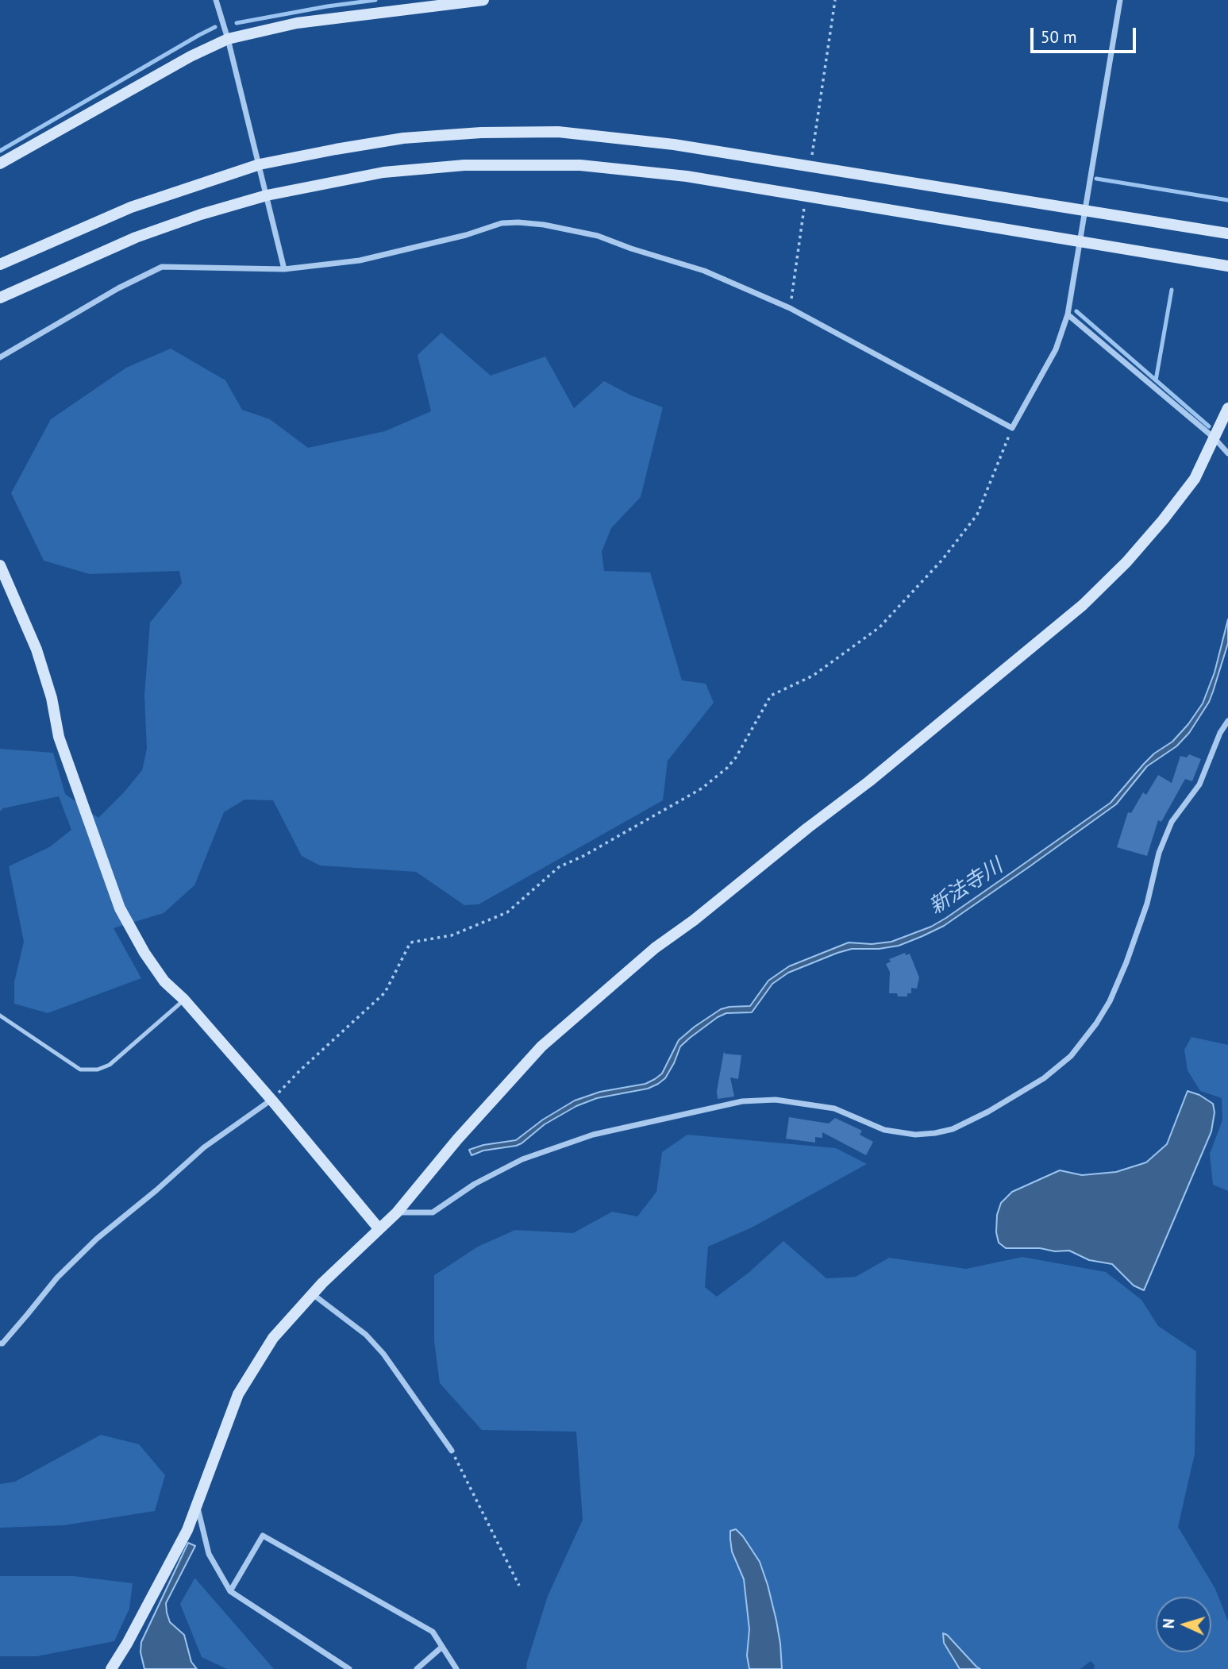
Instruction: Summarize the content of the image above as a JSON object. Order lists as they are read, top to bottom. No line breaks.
{"water":["新法寺川"],"scale_bar":"50 m","north":"left"}
